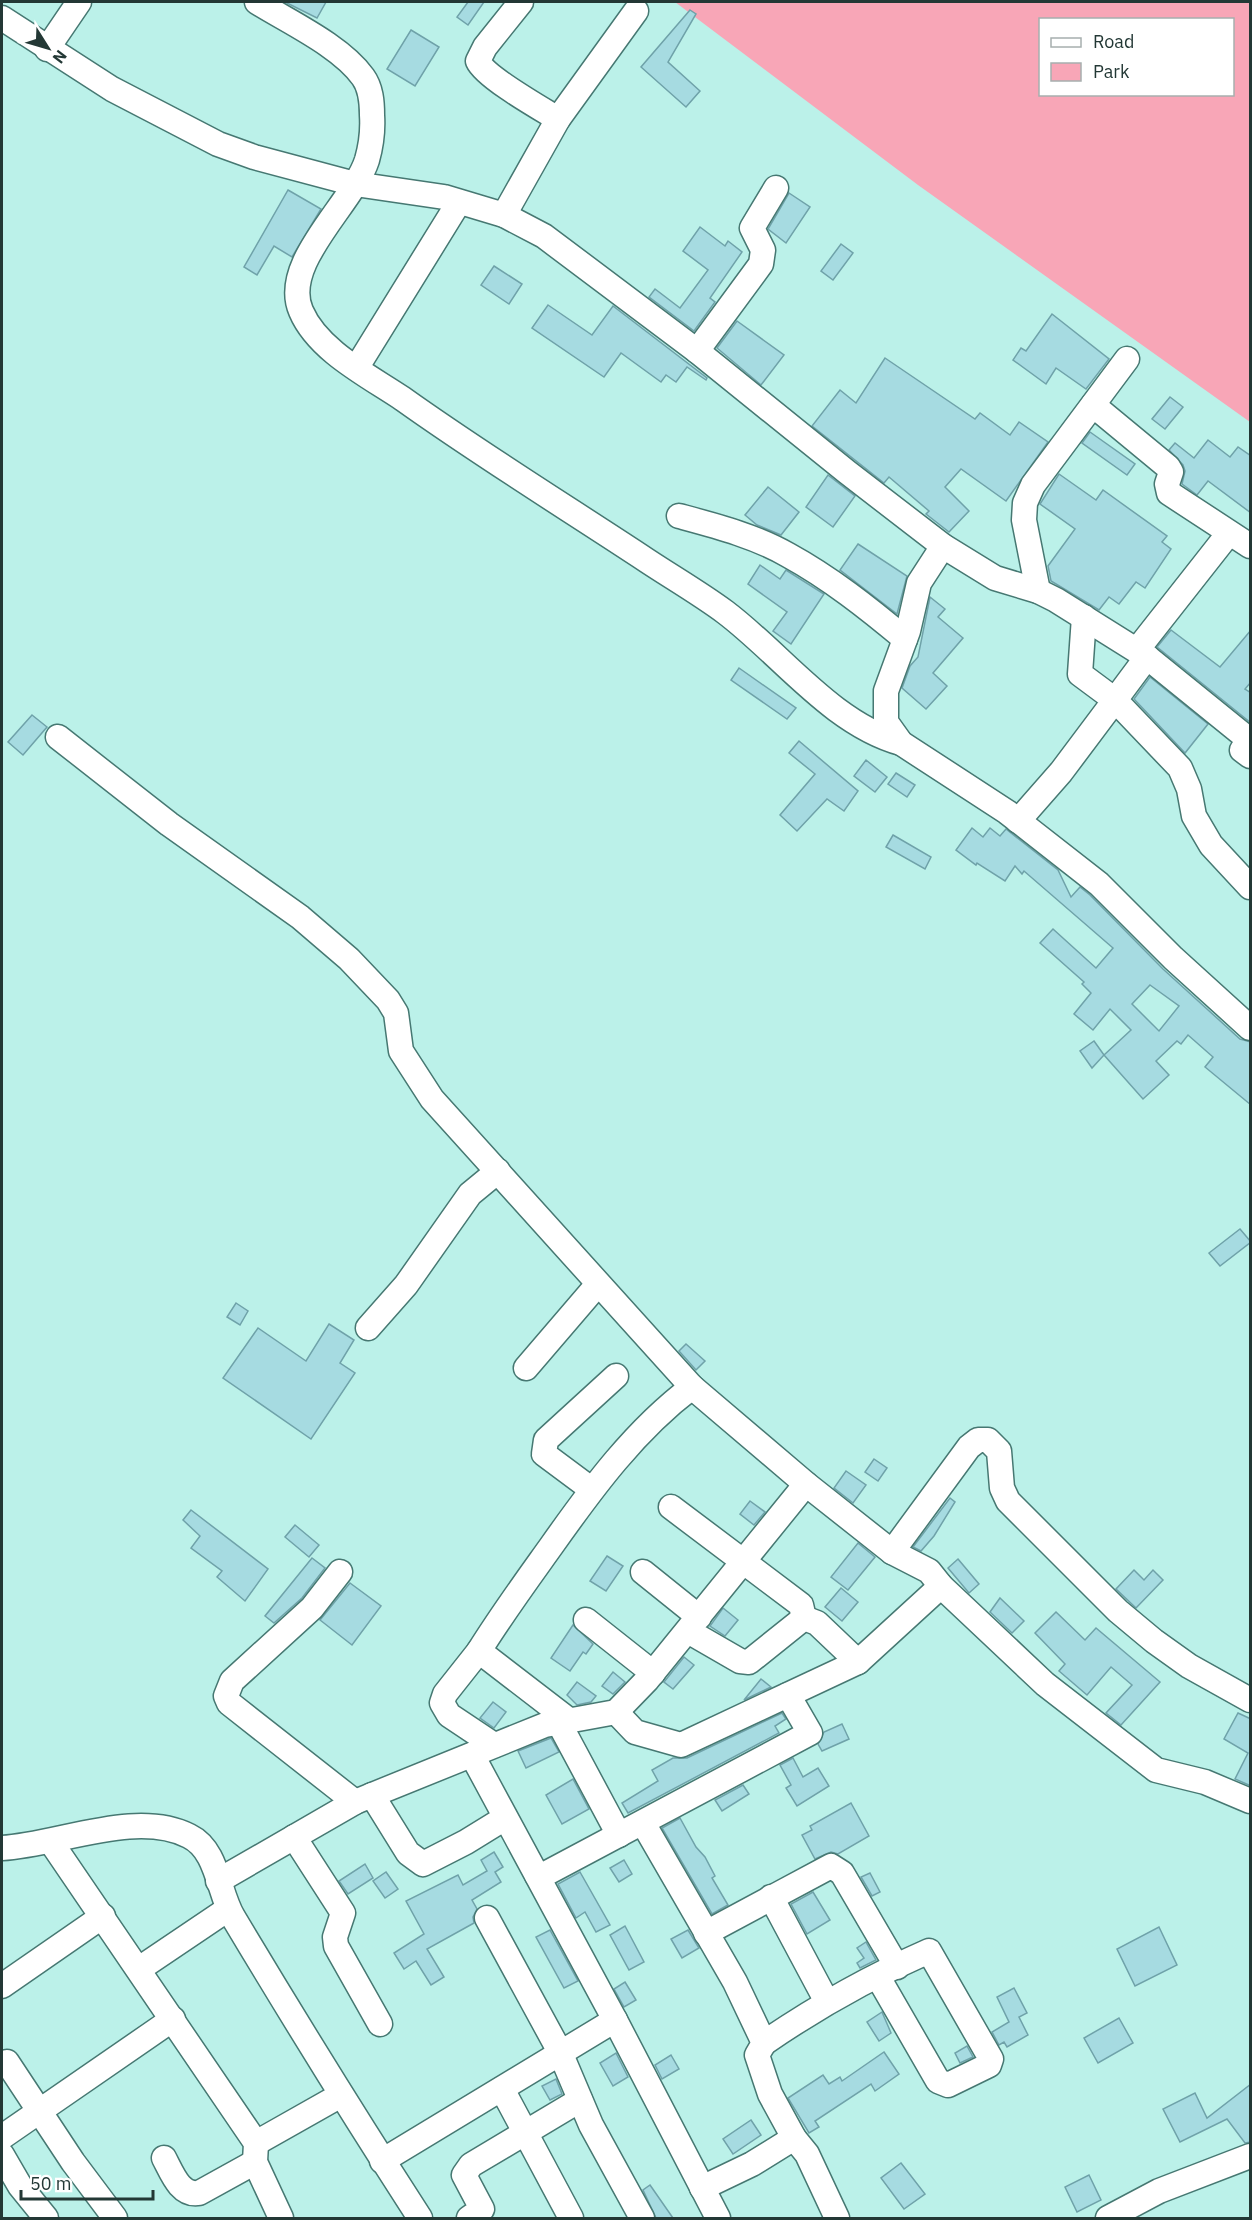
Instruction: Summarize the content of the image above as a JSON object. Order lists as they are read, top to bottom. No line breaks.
{"legend":["Road","Park"],"scale_bar":"50 m","north":"bottom right"}
